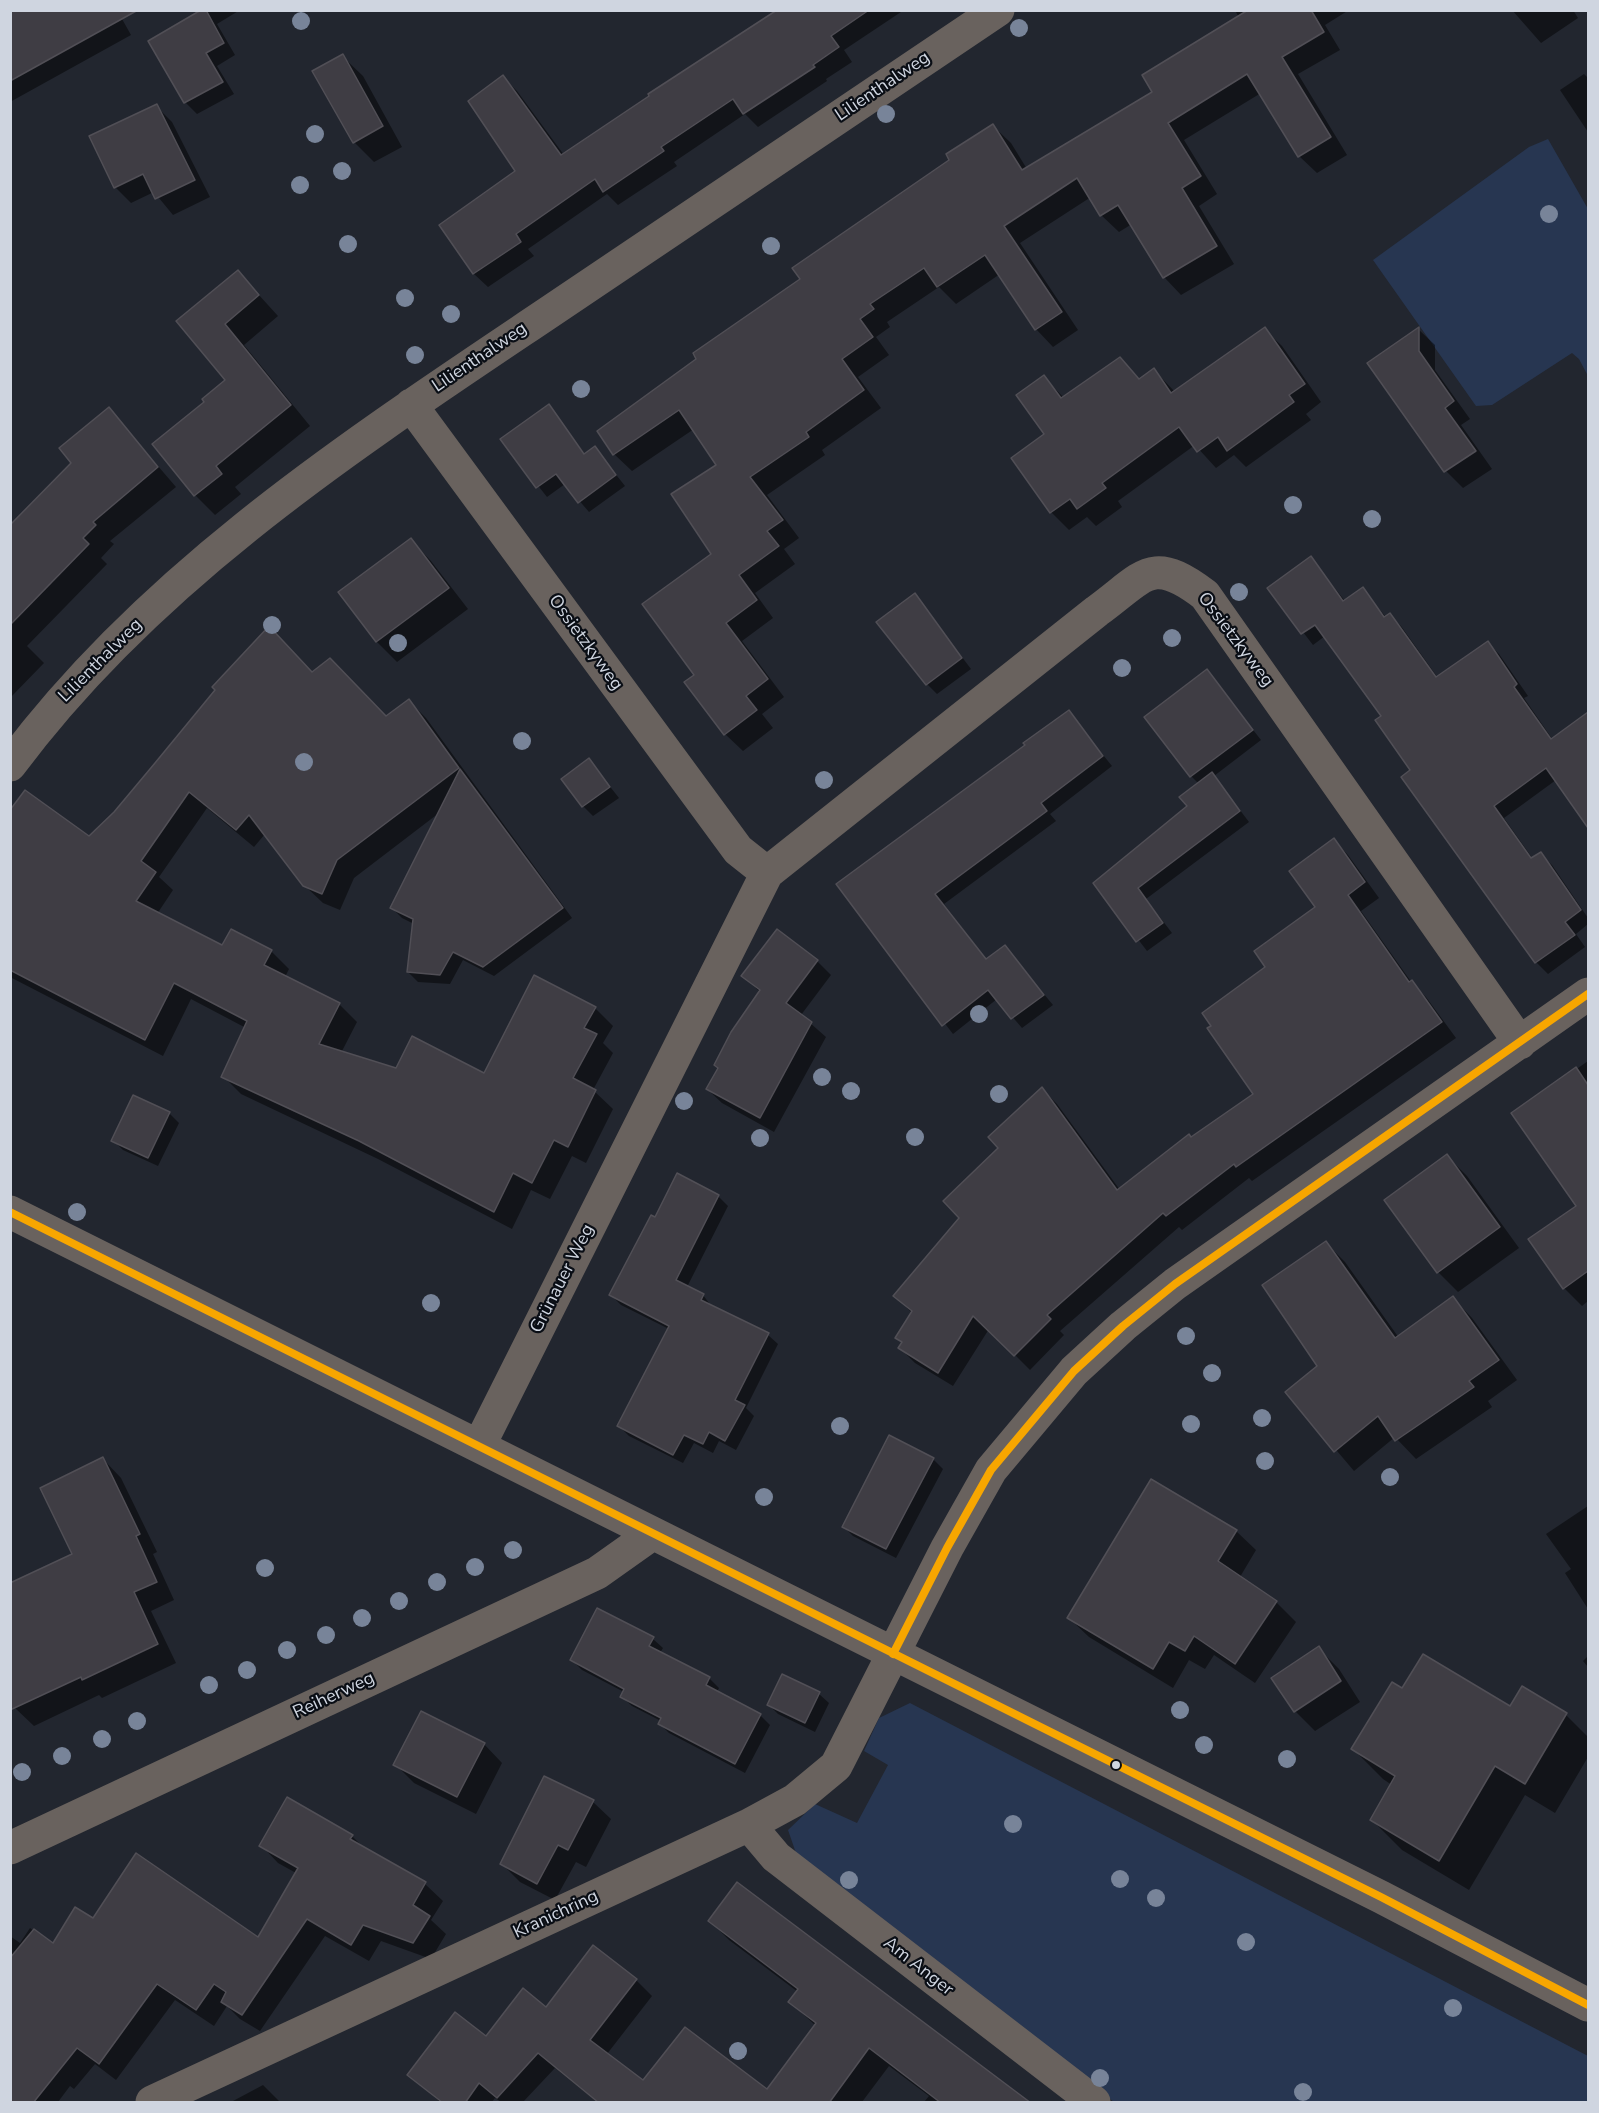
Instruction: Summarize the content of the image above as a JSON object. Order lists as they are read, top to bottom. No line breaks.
{"streets":{"street":["Lilienthalweg","Ossietzkyweg","Grünauer Weg","Reiherweg","Kranichring","Am Anger"]},"crossings":[["Lilienthalweg","Ossietzkyweg"],["Ossietzkyweg","Grünauer Weg"],["Ossietzkyweg","Kranichring"],["Kranichring","Am Anger"]]}
